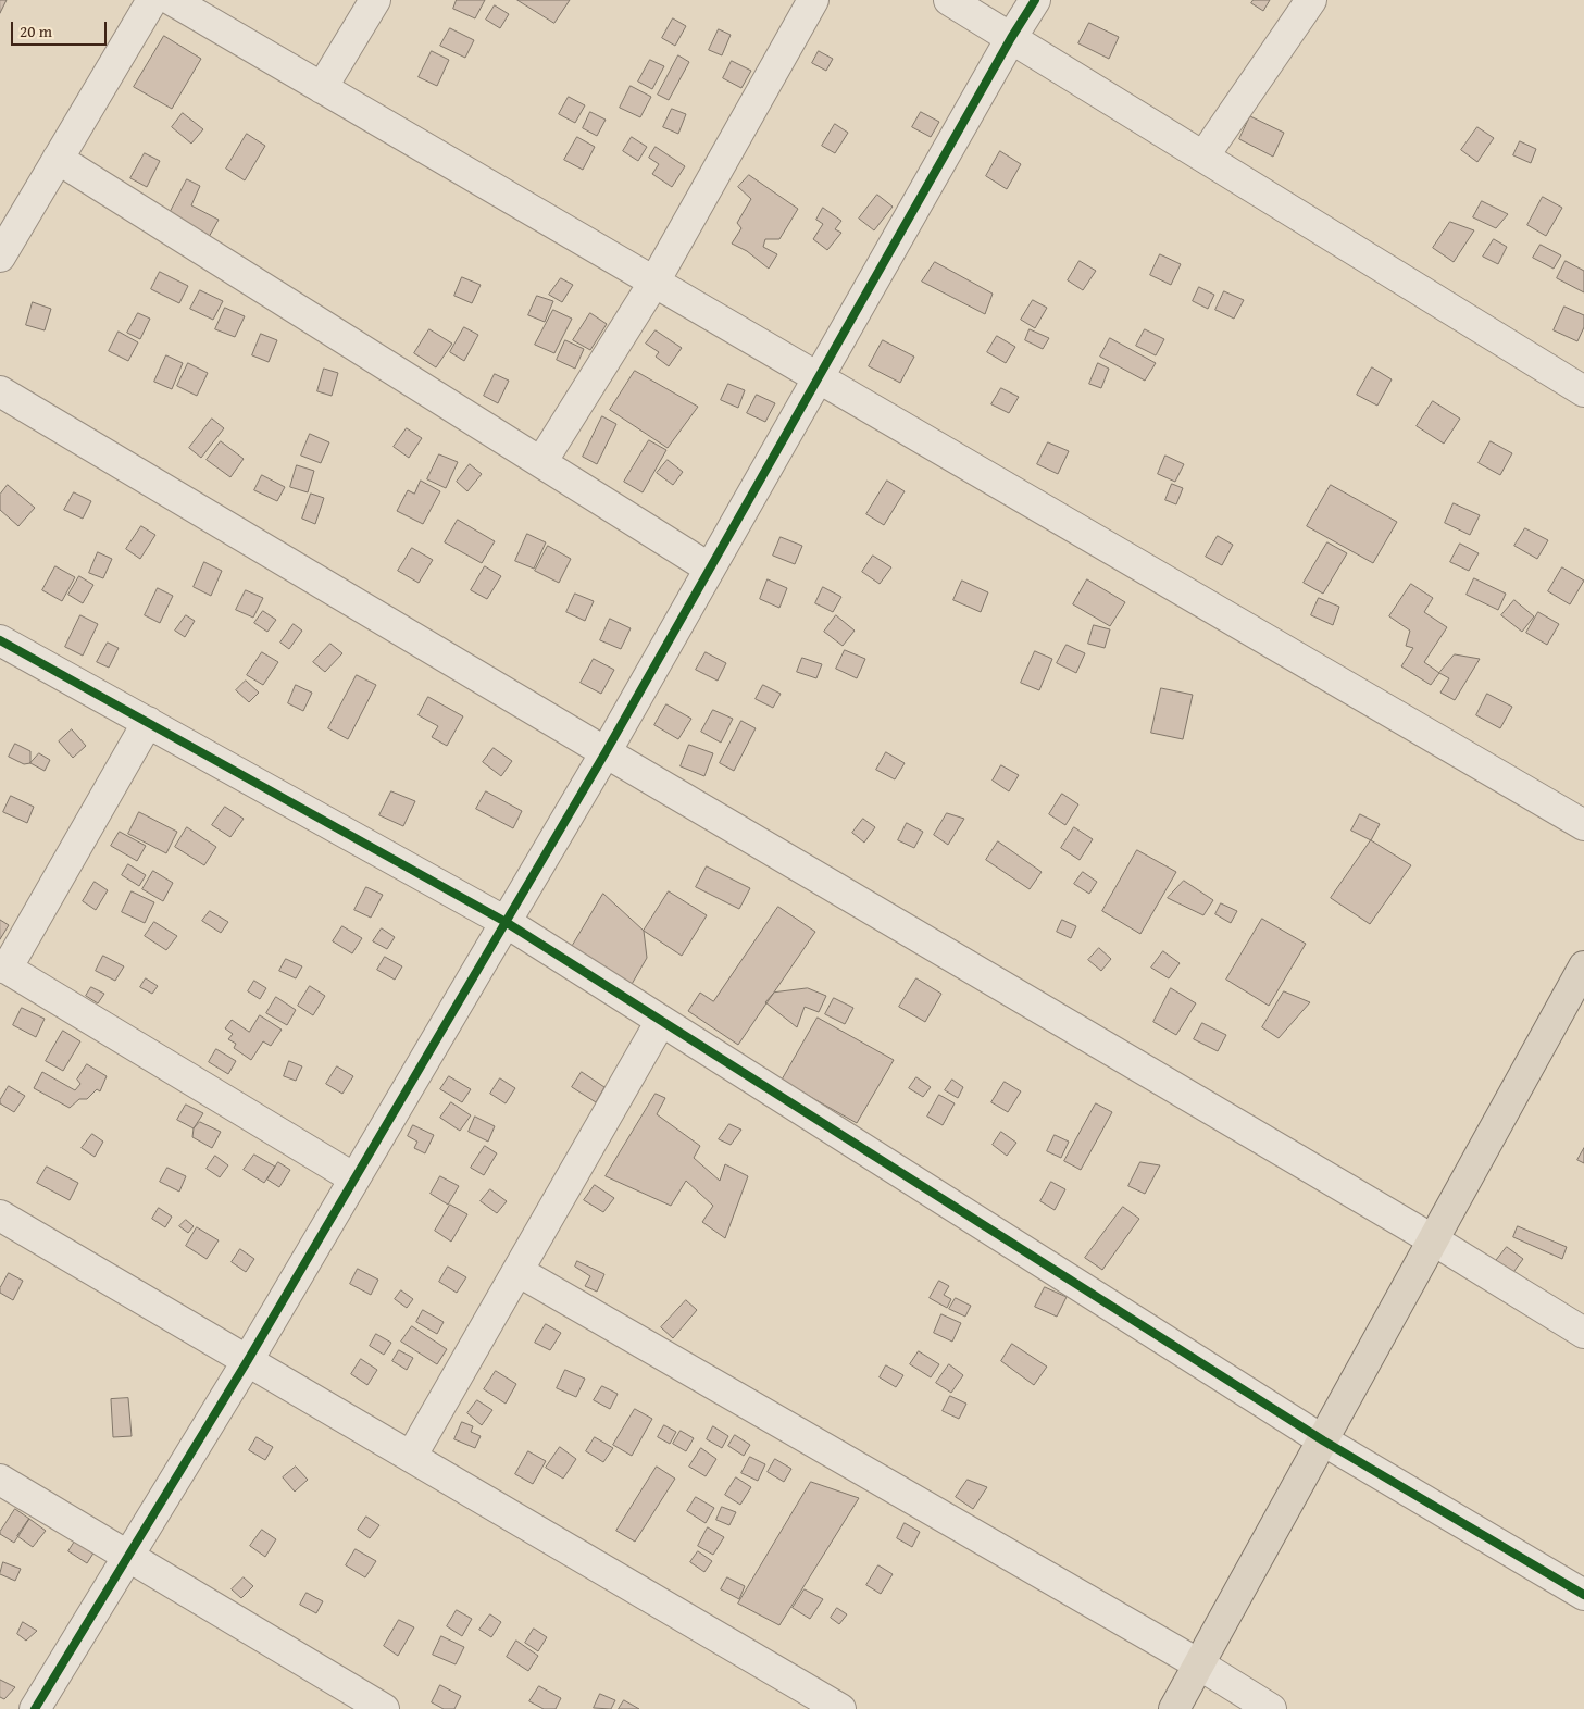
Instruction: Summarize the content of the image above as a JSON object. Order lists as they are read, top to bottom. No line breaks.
{"scale_bar":"20 m"}
